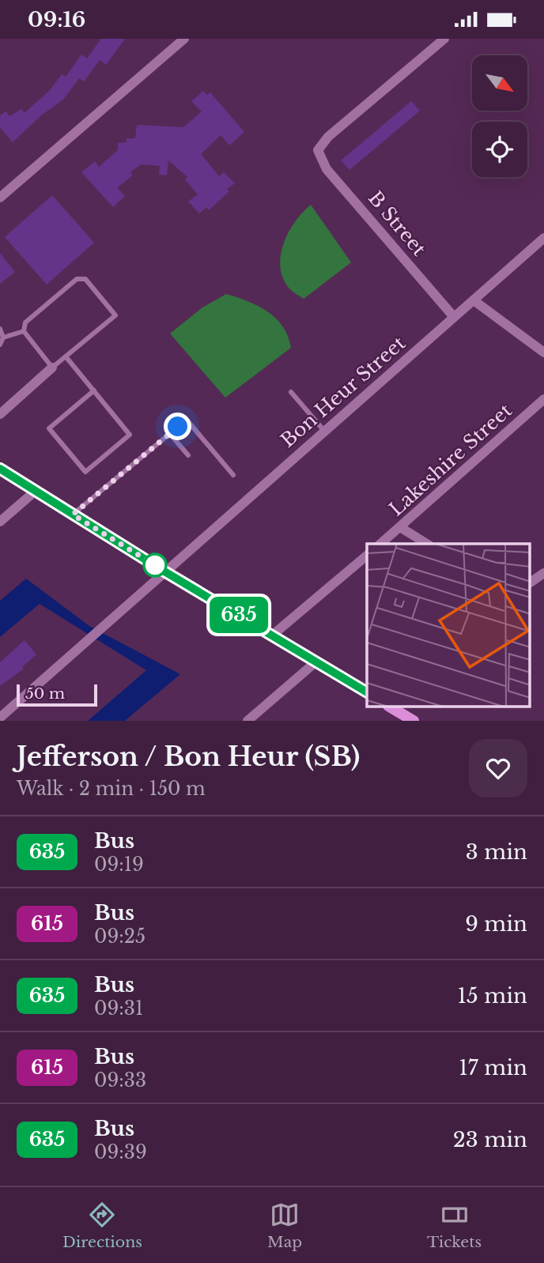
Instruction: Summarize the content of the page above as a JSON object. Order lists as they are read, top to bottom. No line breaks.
{"streets":{"street":["B Street","Bon Heur Street","Lakeshire Street"]},"crossings":[["B Street","Bon Heur Street"]],"lines":["bus line 635"],"scale_bar":"50 m","north":"bottom right","page":{"status":"09:16","on_map":"635","scale":"50 m","heading":["Jefferson / Bon Heur (SB)","Walk · 2 min · 150 m"],"list":[{"mark":"635","name":"Bus","note":"09:19","value":"3 min"},{"mark":"615","name":"Bus","note":"09:25","value":"9 min"},{"mark":"635","name":"Bus","note":"09:31","value":"15 min"},{"mark":"615","name":"Bus","note":"09:33","value":"17 min"},{"mark":"635","name":"Bus","note":"09:39","value":"23 min"}],"tabs":["Directions","Map","Tickets"]}}
